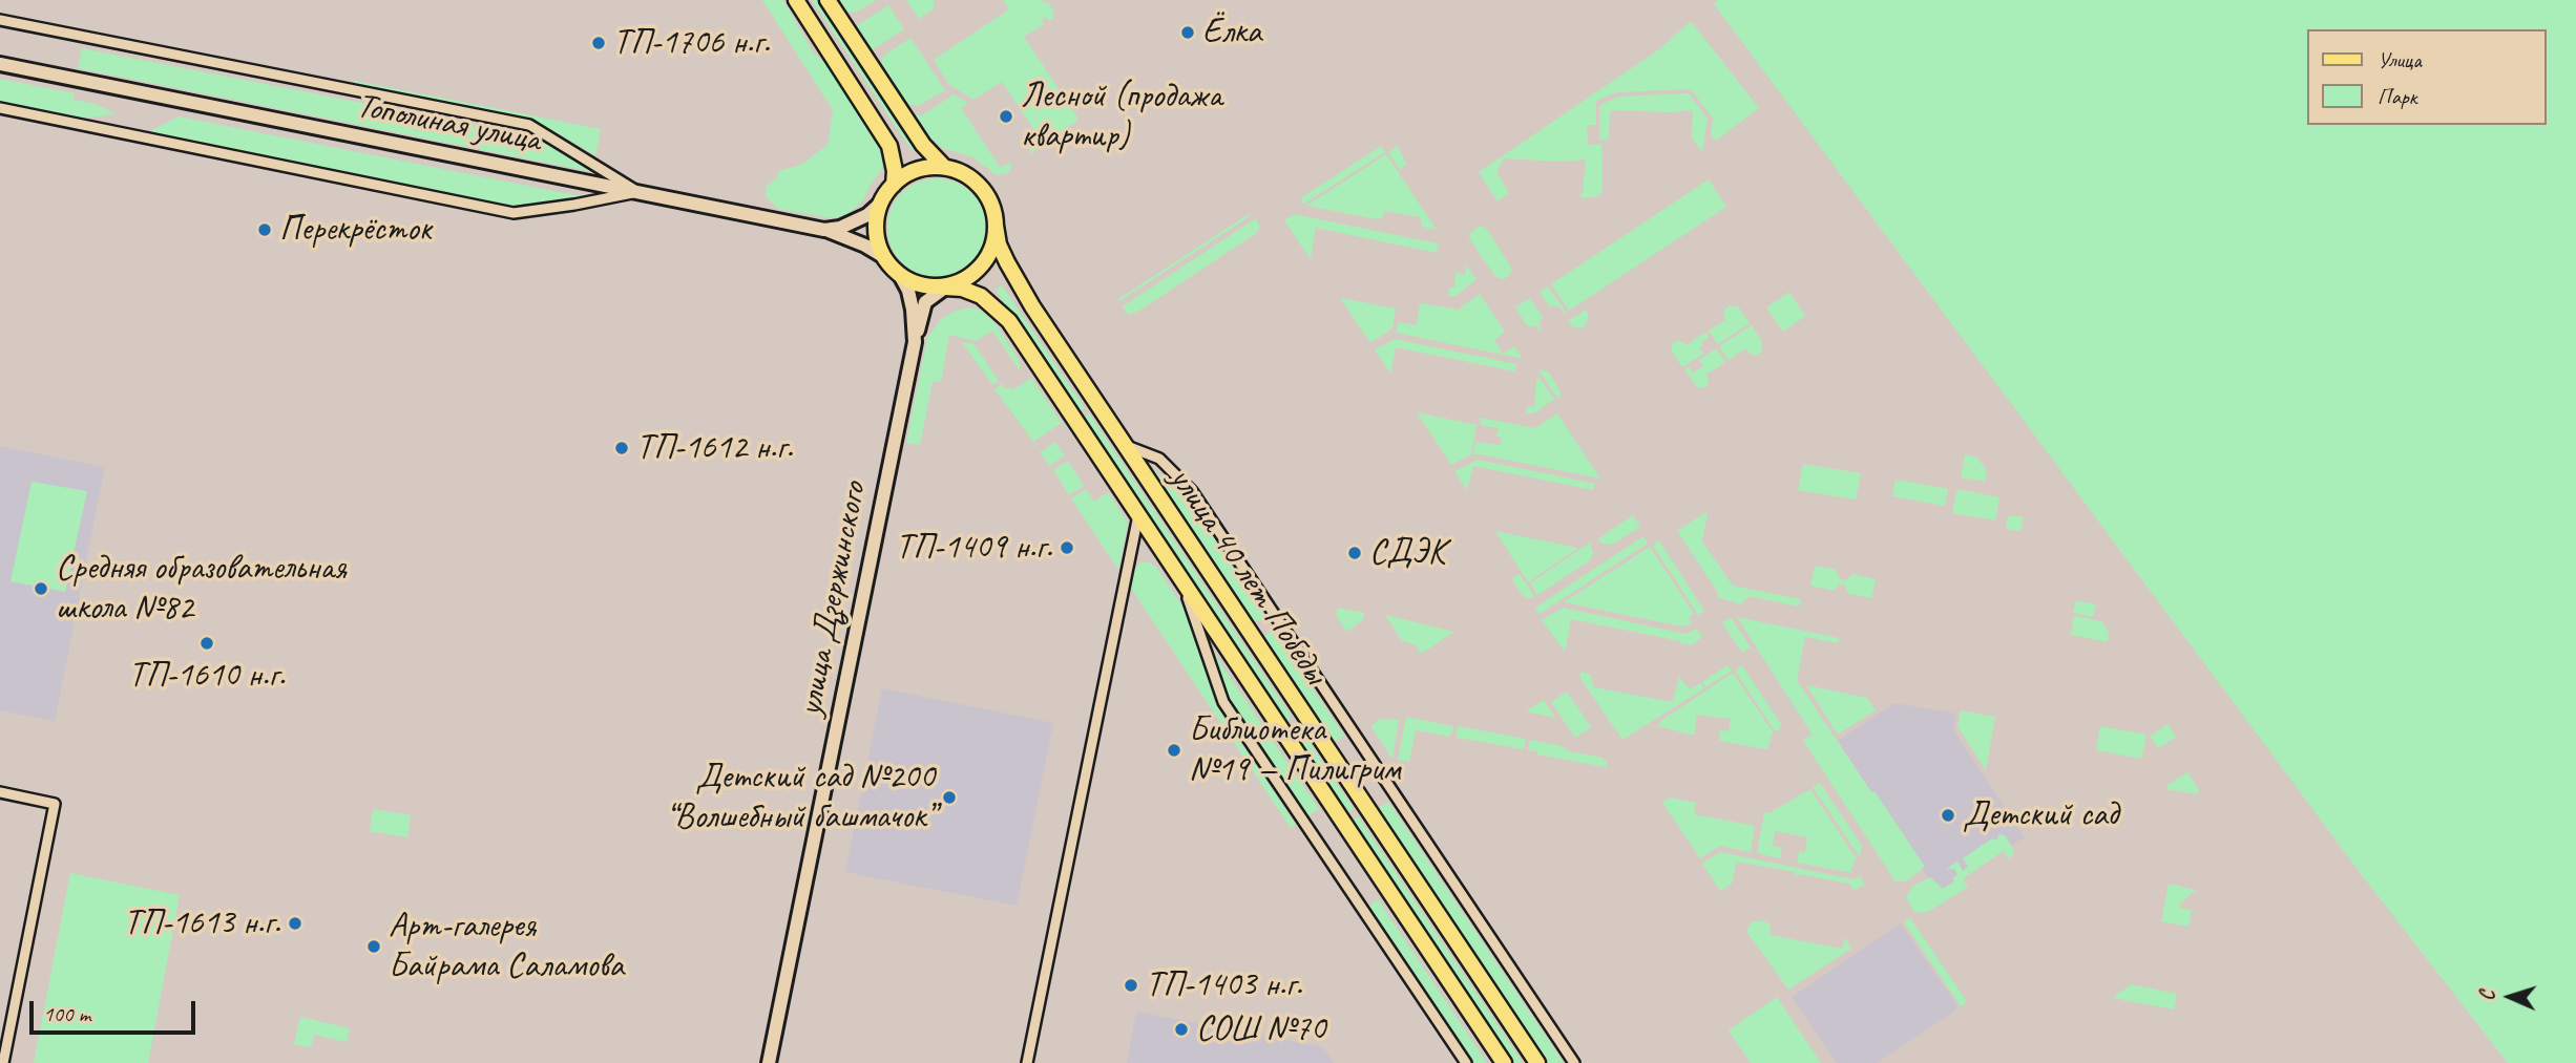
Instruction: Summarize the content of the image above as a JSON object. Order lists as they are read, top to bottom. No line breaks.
{"streets":{"main road":["Тополиная улица","улица 40 лет Победы","улица Дзержинского"]},"crossings":[["Тополиная улица","улица 40 лет Победы"],["Тополиная улица","улица Дзержинского"],["улица 40 лет Победы","улица Дзержинского"]],"places":["Ёлка","ТП-1706 н.г.","Лесной (продажа квартир)","Перекрёсток","ТП-1612 н.г.","ТП-1409 н.г.","СДЭК","Средняя образовательная школа №82","ТП-1610 н.г.","Библиотека №19 — Пилигрим","Детский сад №200 “Волшебный башмачок”","Детский сад","ТП-1613 н.г.","Арт-галерея Байрама Саламова","ТП-1403 н.г.","СОШ №70"],"legend":["Улица","Парк"],"scale_bar":"100 m","north":"left"}
